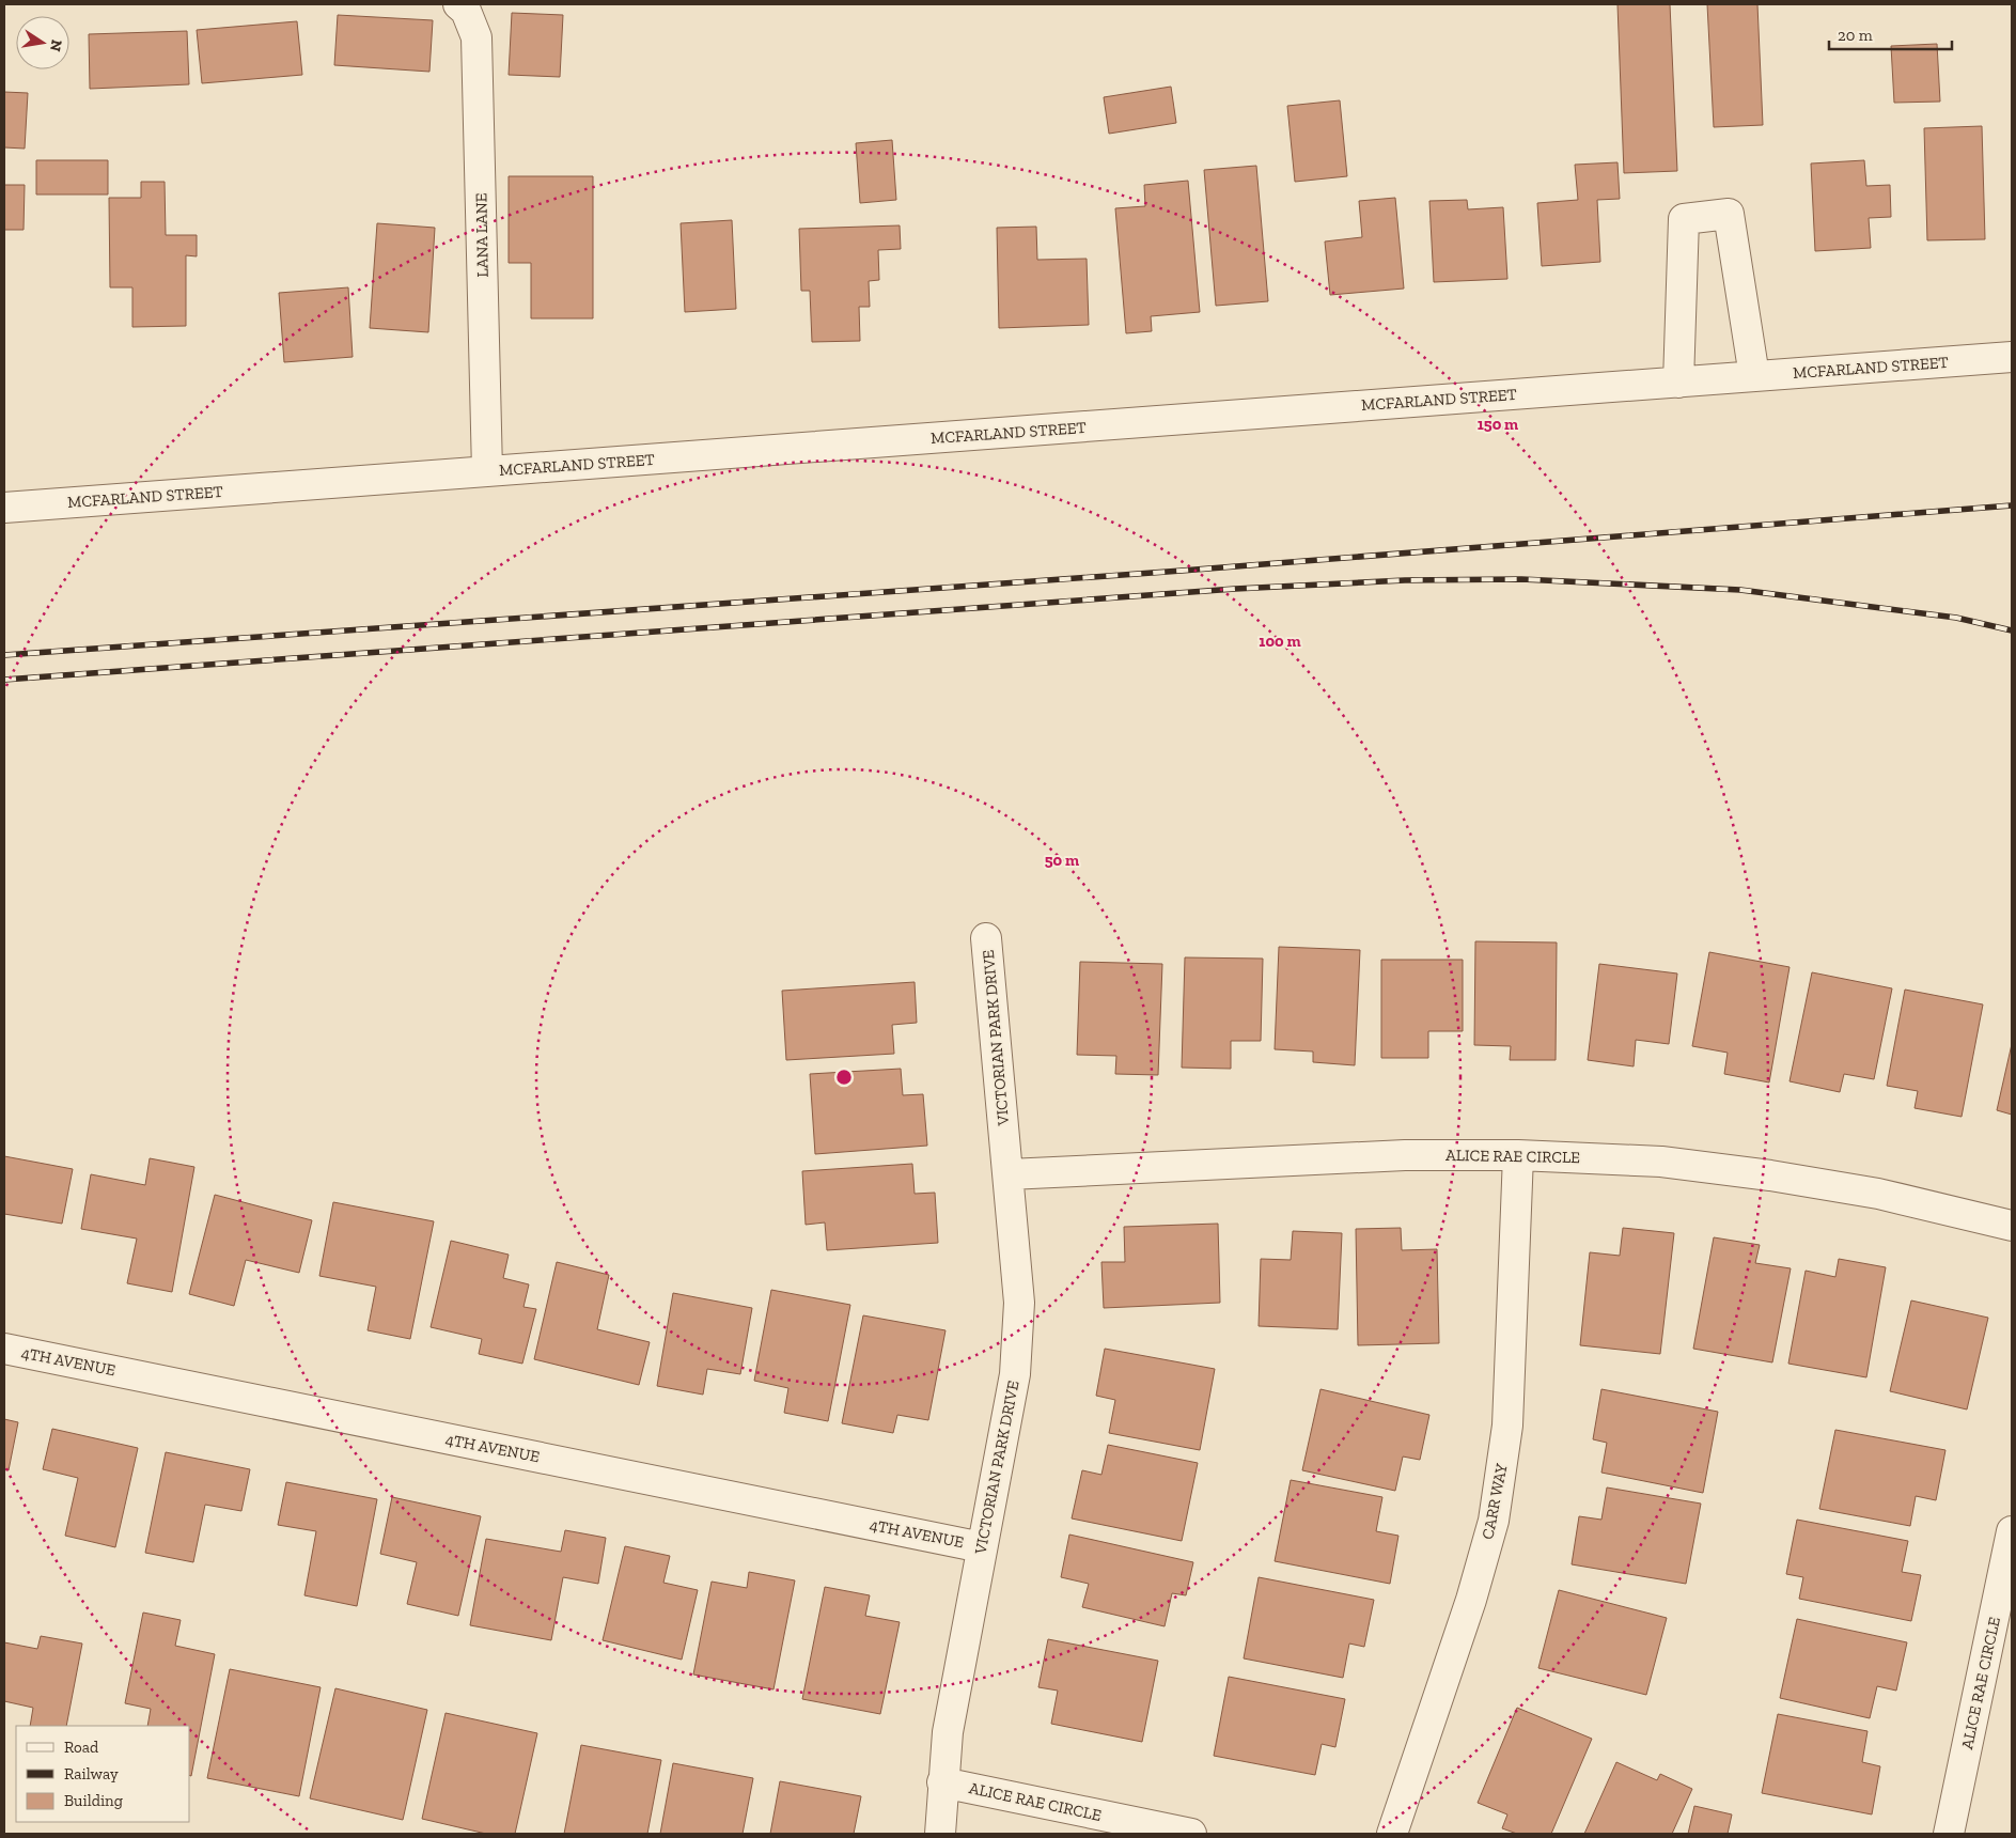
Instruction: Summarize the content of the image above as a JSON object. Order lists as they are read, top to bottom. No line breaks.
{"streets":{"street":["LANA LANE","MCFARLAND STREET","VICTORIAN PARK DRIVE","ALICE RAE CIRCLE","4TH AVENUE","CARR WAY"]},"crossings":[["LANA LANE","MCFARLAND STREET"],["VICTORIAN PARK DRIVE","ALICE RAE CIRCLE"],["VICTORIAN PARK DRIVE","4TH AVENUE"],["ALICE RAE CIRCLE","CARR WAY"]],"legend":["Road","Railway","Building"],"scale_bar":"20 m","north":"right","rings":["150 m","100 m","50 m"]}
